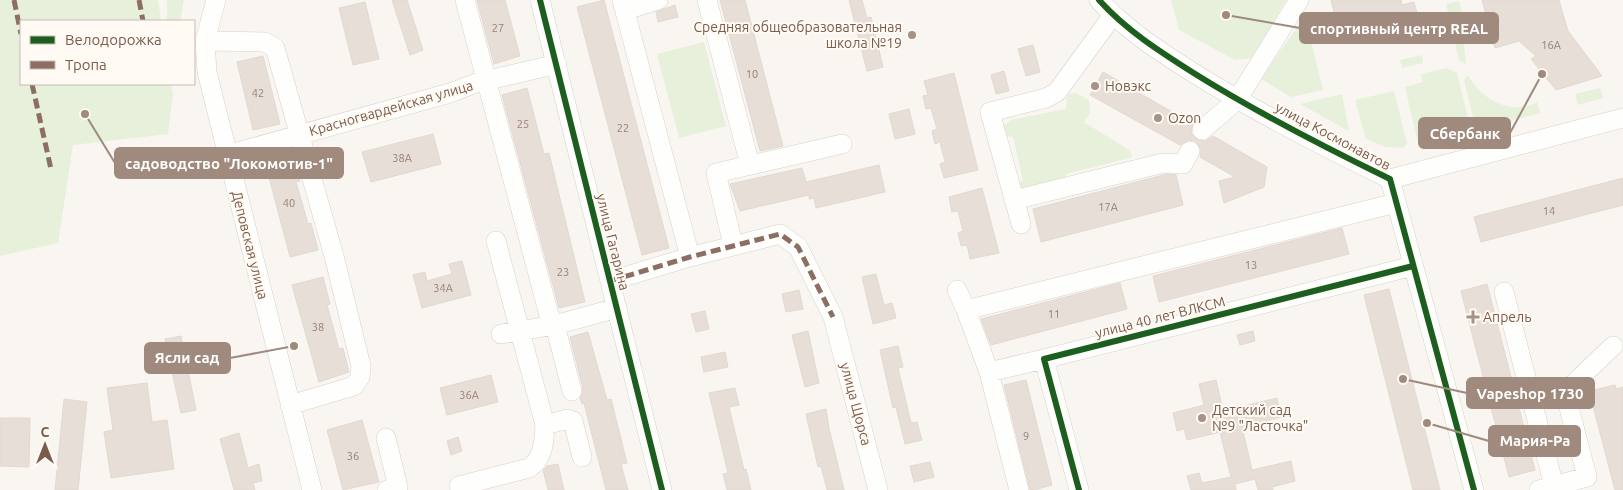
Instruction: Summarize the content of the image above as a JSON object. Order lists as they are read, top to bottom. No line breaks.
{"streets":{"street":["Красногвардейская улица","улица Космонавтов","улица Гагарина","Деповская улица","улица 40 лет ВЛКСМ","улица Щорса"]},"crossings":[["Красногвардейская улица","улица Гагарина"],["Красногвардейская улица","Деповская улица"],["улица Космонавтов","улица 40 лет ВЛКСМ"],["улица Гагарина","улица Щорса"]],"places":{"other":["спортивный центр REAL","Средняя общеобразовательная школа №19","Сбербанк","Новэкс","садоводство \"Локомотив-1\"","Ozon","Ясли сад","Vapeshop 1730","Детский сад №9 \"Ласточка\"","Мария-Ра"],"health":["Апрель"]},"house_numbers":["27","16А","10","42","25","22","38А","40","17А","14","13","23","34А","11","38","36А","9","36"],"legend":["Велодорожка","Тропа"],"north":"top"}
